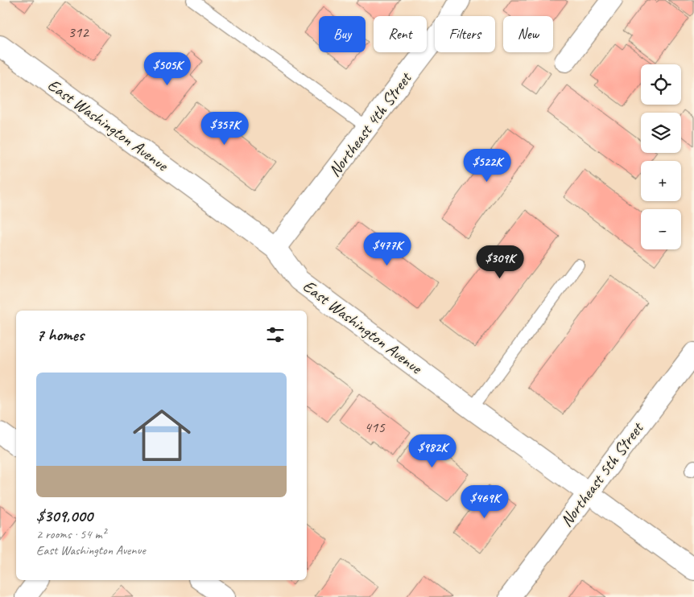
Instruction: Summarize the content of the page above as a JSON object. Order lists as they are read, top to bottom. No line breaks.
{"streets":{"street":["East Washington Avenue","Northeast 4th Street","Northeast 5th Street"]},"crossings":[["East Washington Avenue","Northeast 4th Street"],["East Washington Avenue","Northeast 5th Street"]],"house_numbers":["312","415"],"page":{"chip":["Buy","Rent","Filters","New"],"price":["$505K","$357K","$522K","$477K","$309K","$982K","$469K"],"map_buttons":["+","−"],"heading":"7 homes","list":[{"name":"$309,000","note":"2 rooms · 54 m² · East Washington Avenue"}]}}
